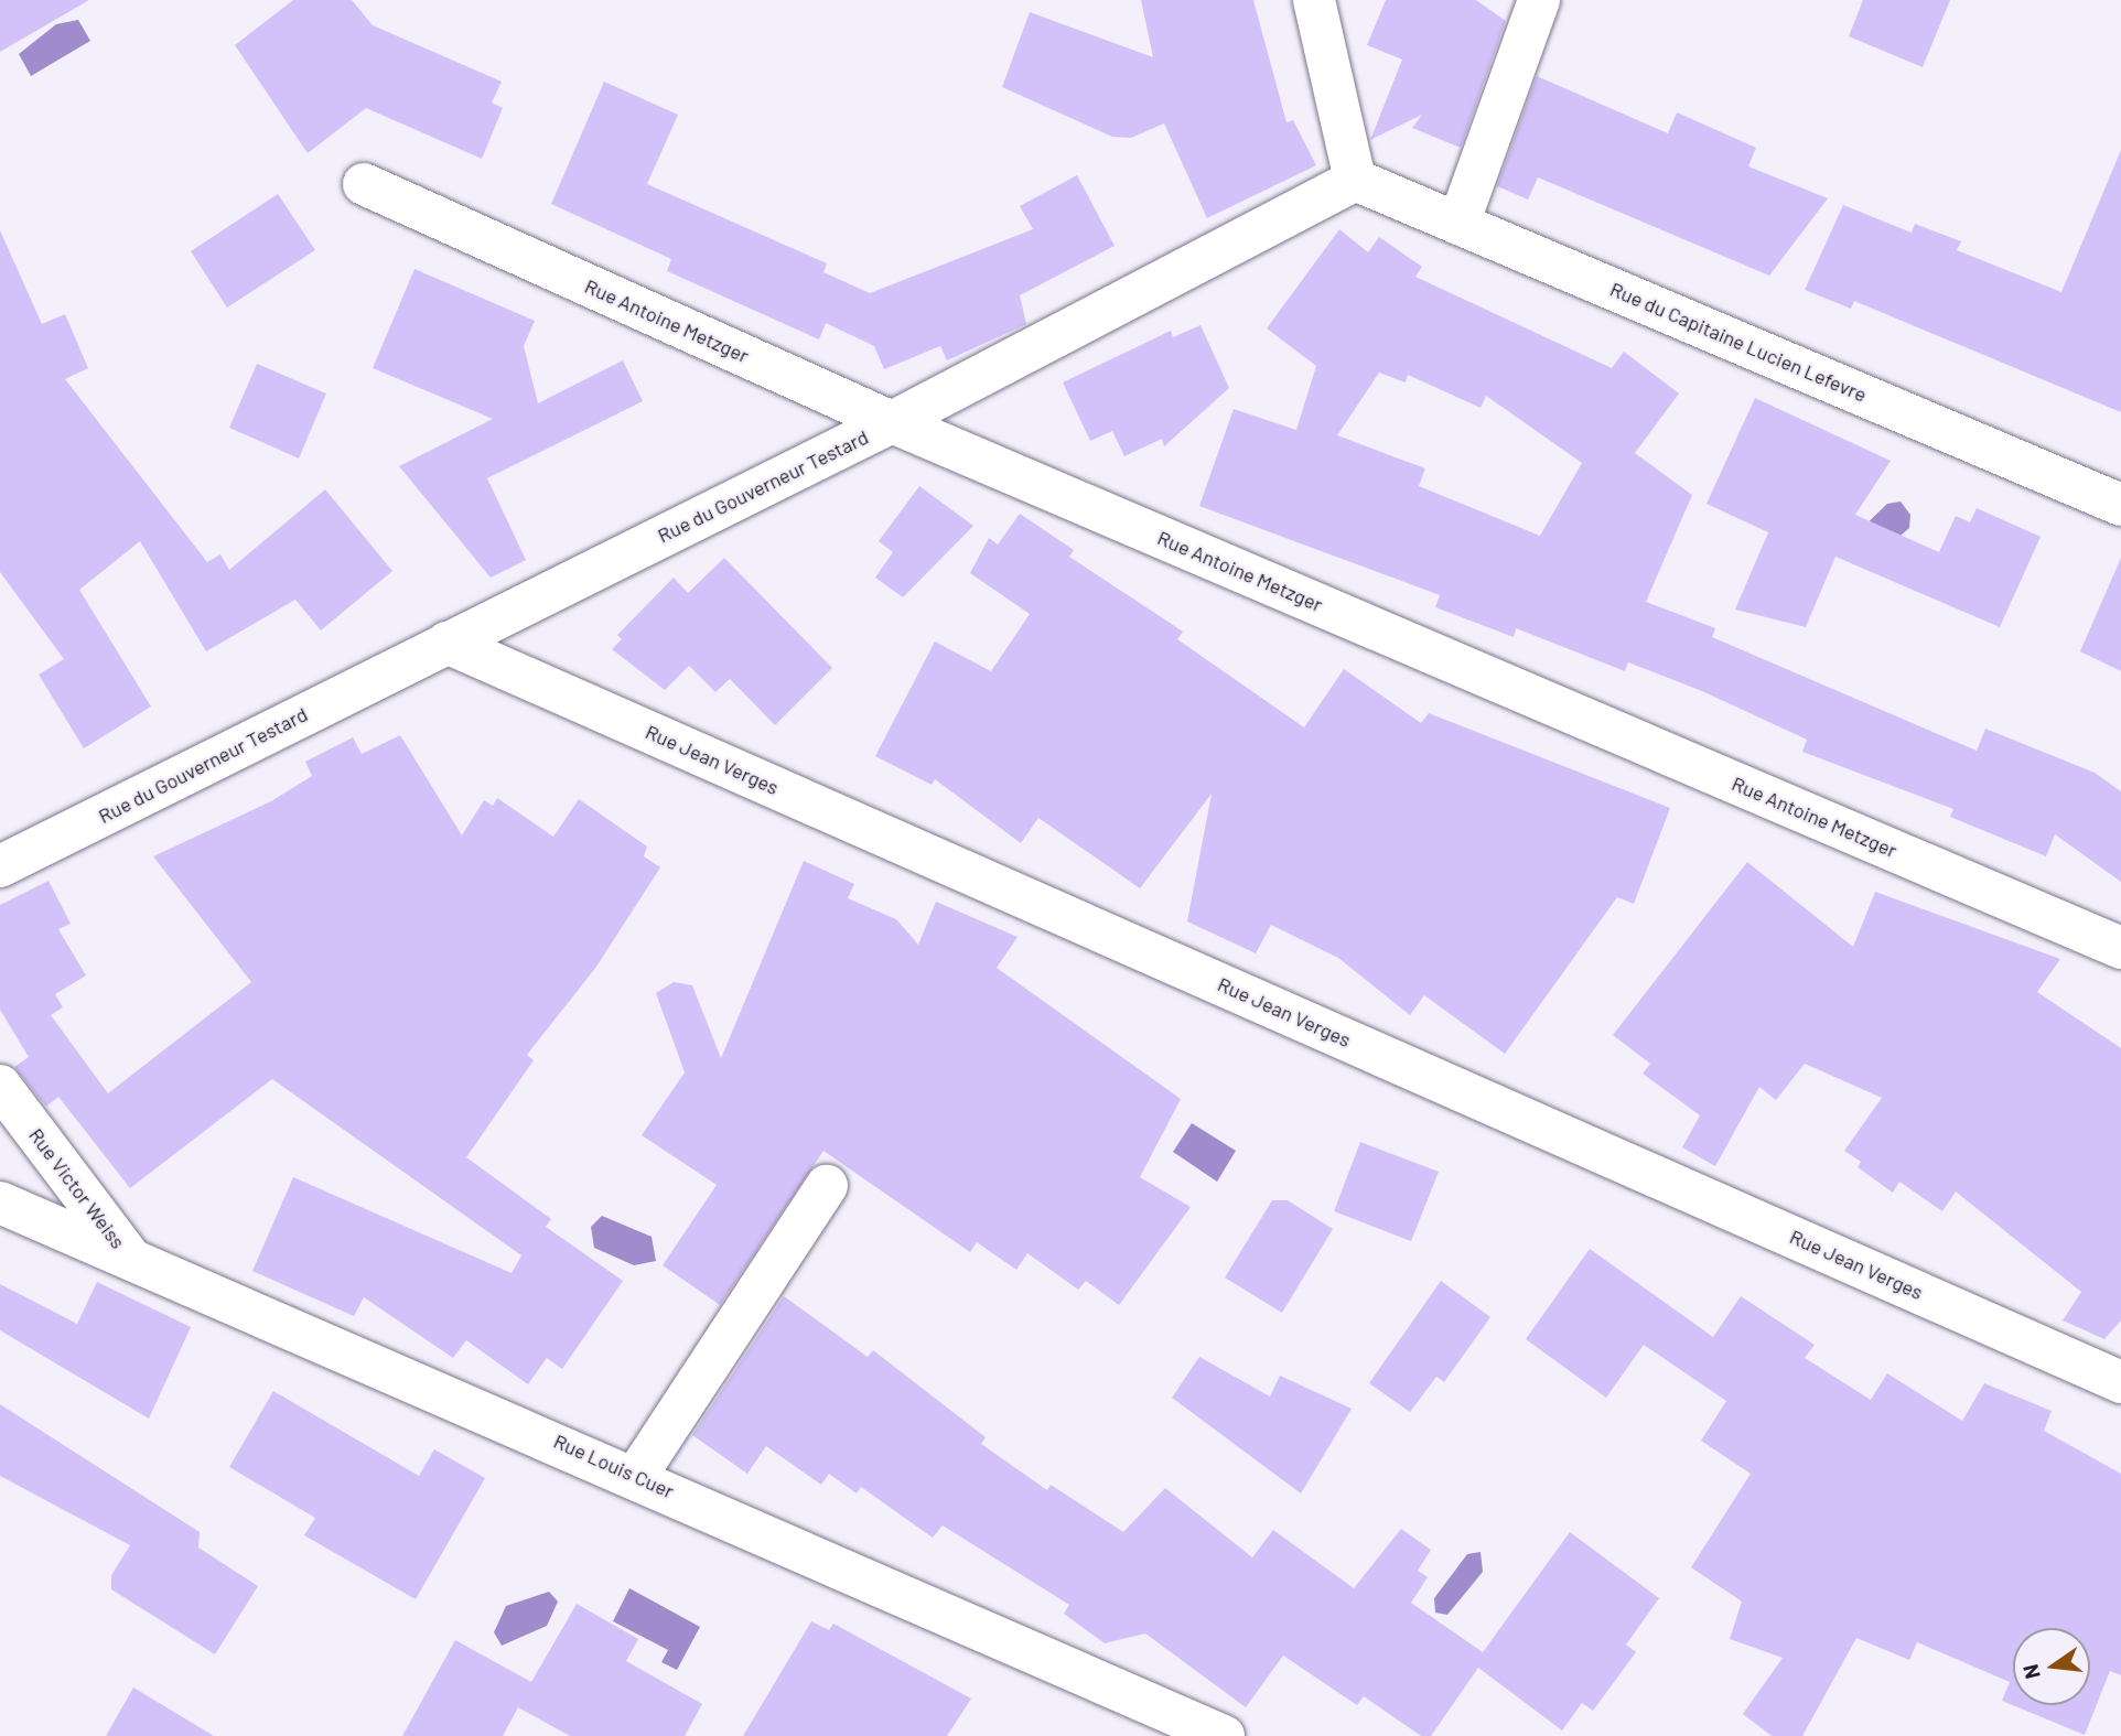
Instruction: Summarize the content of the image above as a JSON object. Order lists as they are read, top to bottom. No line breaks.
{"streets":{"street":["Rue Antoine Metzger","Rue du Capitaine Lucien Lefevre","Rue du Gouverneur Testard","Rue Jean Verges","Rue Victor Weiss","Rue Louis Cuer"]},"crossings":[["Rue Antoine Metzger","Rue du Gouverneur Testard"],["Rue du Capitaine Lucien Lefevre","Rue du Gouverneur Testard"],["Rue du Gouverneur Testard","Rue Jean Verges"],["Rue Victor Weiss","Rue Louis Cuer"]],"north":"left"}
